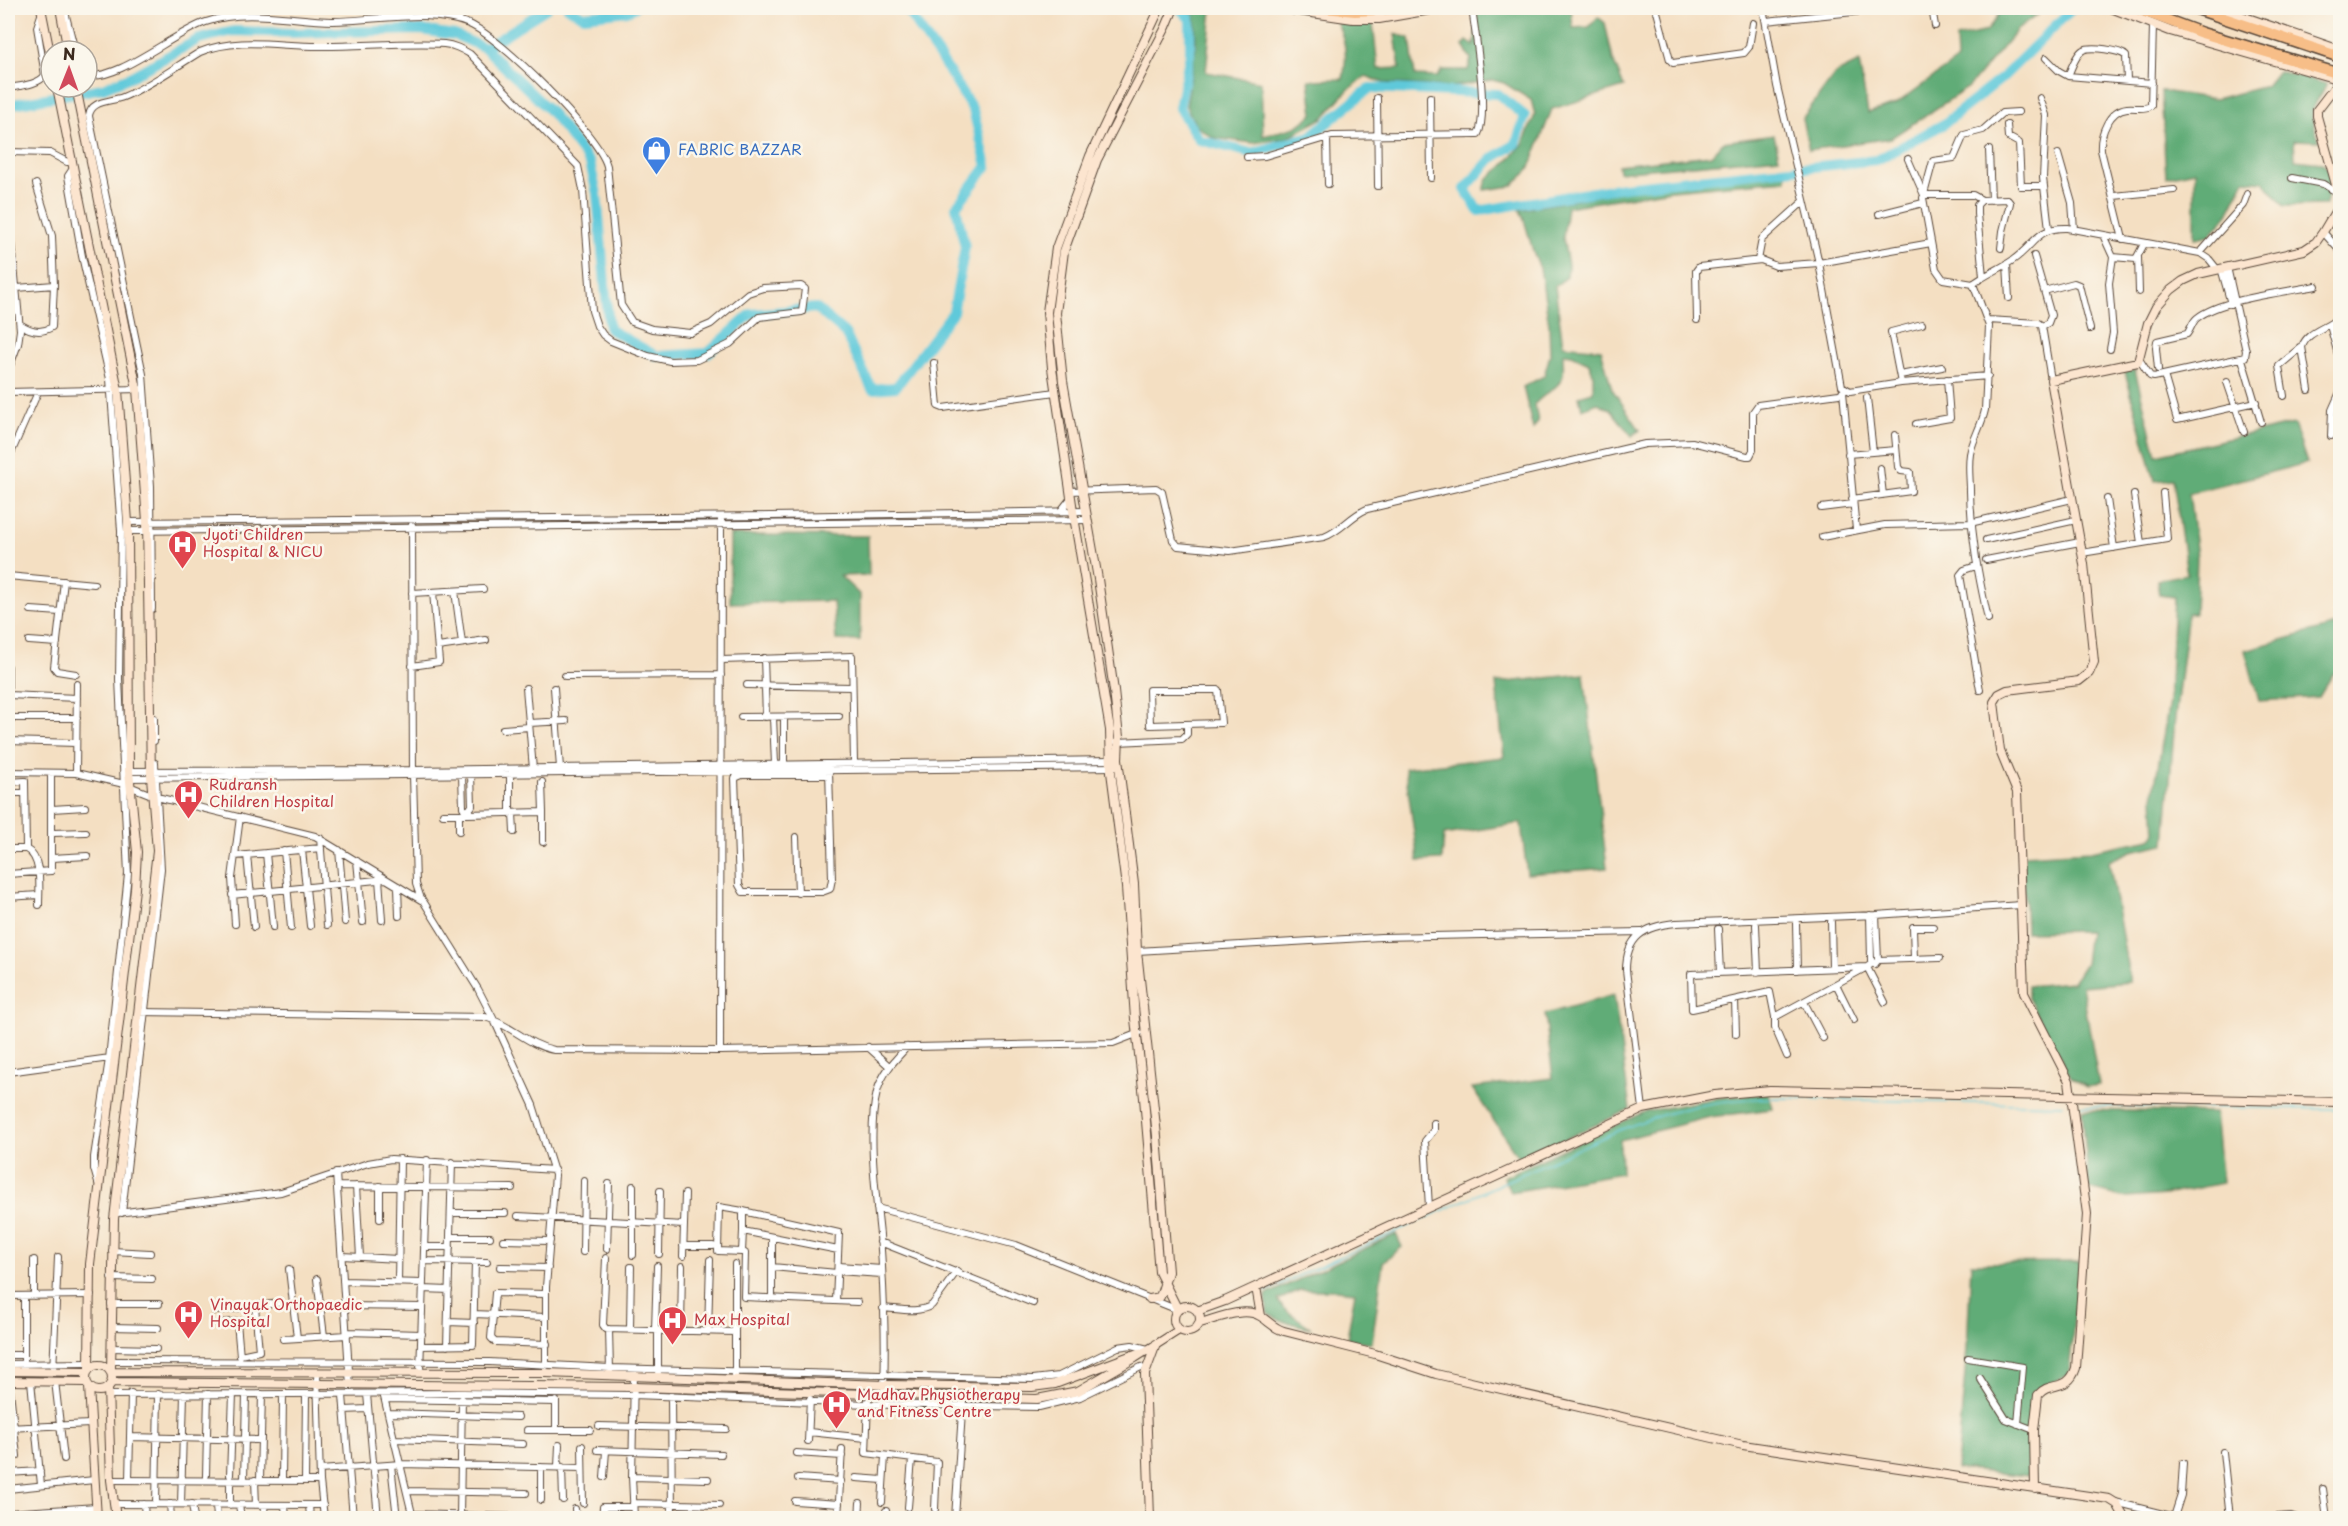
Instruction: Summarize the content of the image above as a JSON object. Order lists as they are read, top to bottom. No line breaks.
{"places":{"shop":["FABRIC BAZZAR"],"hospital":["Jyoti Children Hospital & NICU","Rudransh Children Hospital","Vinayak Orthopaedic Hospital","Max Hospital","Madhav Physiotherapy and Fitness Centre"]},"north":"top"}
